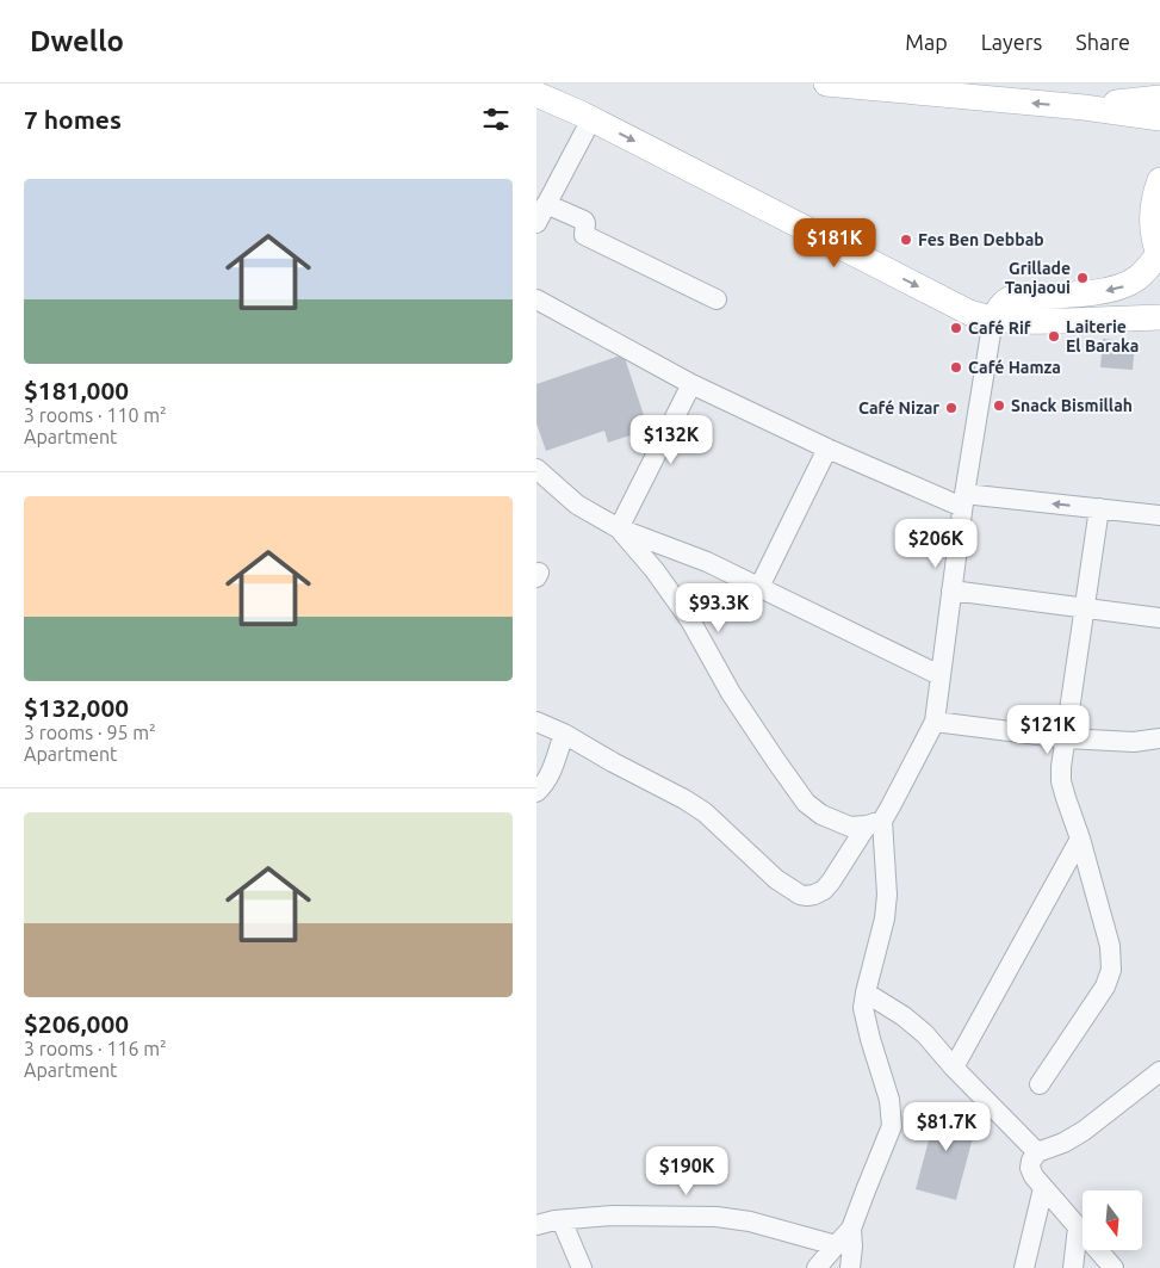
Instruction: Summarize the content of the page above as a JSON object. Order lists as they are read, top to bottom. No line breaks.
{"places":["Fes Ben Debbab","Grillade Tanjaoui","Café Rif","Laiterie El Baraka","Café Hamza","Snack Bismillah","Café Nizar"],"north":"bottom","page":{"header":"Dwello","nav":["Map","Layers","Share"],"heading":"7 homes","list":[{"name":"$181,000","note":"3 rooms · 110 m² · Apartment"},{"name":"$132,000","note":"3 rooms · 95 m² · Apartment"},{"name":"$206,000","note":"3 rooms · 116 m² · Apartment"}],"price":["$181K","$132K","$206K","$93.3K","$121K","$81.7K","$190K"]}}
